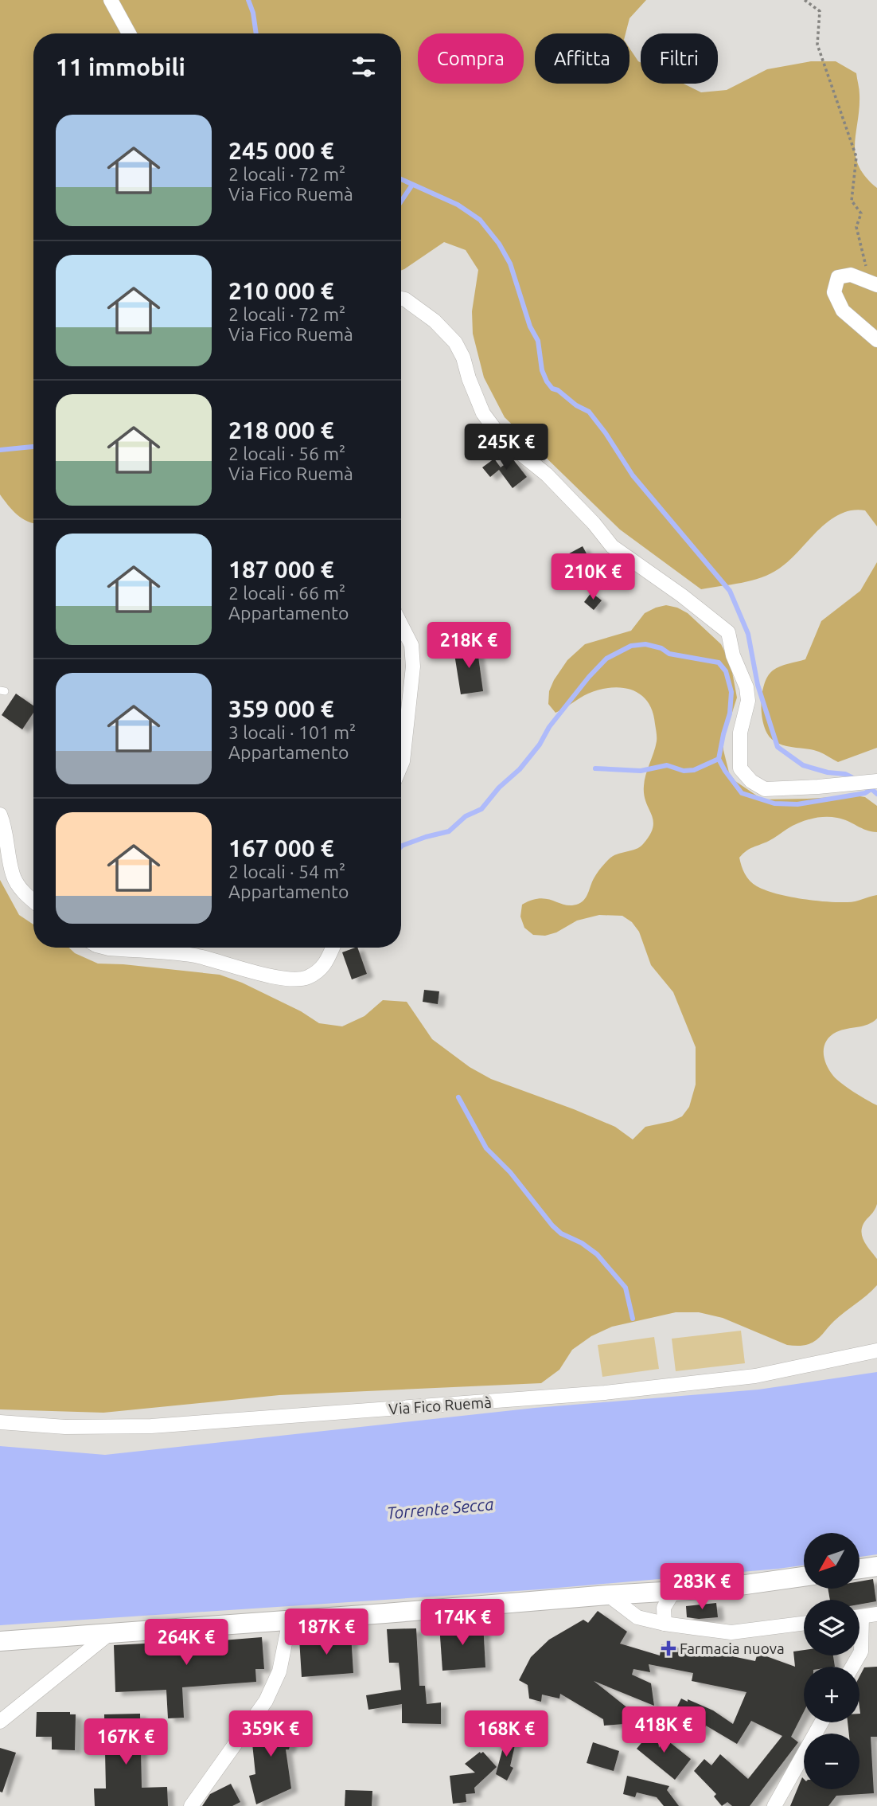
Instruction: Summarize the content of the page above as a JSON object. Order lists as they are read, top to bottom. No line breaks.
{"streets":{"street":["Via Fico Ruemà"]},"water":["Torrente Secca"],"places":{"health":["Farmacia nuova"]},"north":"bottom left","page":{"chip":["Compra","Affitta","Filtri"],"heading":"11 immobili","list":[{"name":"245 000 €","note":"2 locali · 72 m² · Via Fico Ruemà"},{"name":"210 000 €","note":"2 locali · 72 m² · Via Fico Ruemà"},{"name":"218 000 €","note":"2 locali · 56 m² · Via Fico Ruemà"},{"name":"187 000 €","note":"2 locali · 66 m² · Appartamento"},{"name":"359 000 €","note":"3 locali · 101 m² · Appartamento"},{"name":"167 000 €","note":"2 locali · 54 m² · Appartamento"}],"price":["245K €","210K €","218K €","283K €","174K €","187K €","264K €","418K €","359K €","168K €","167K €"],"map_buttons":["+","−"]}}
